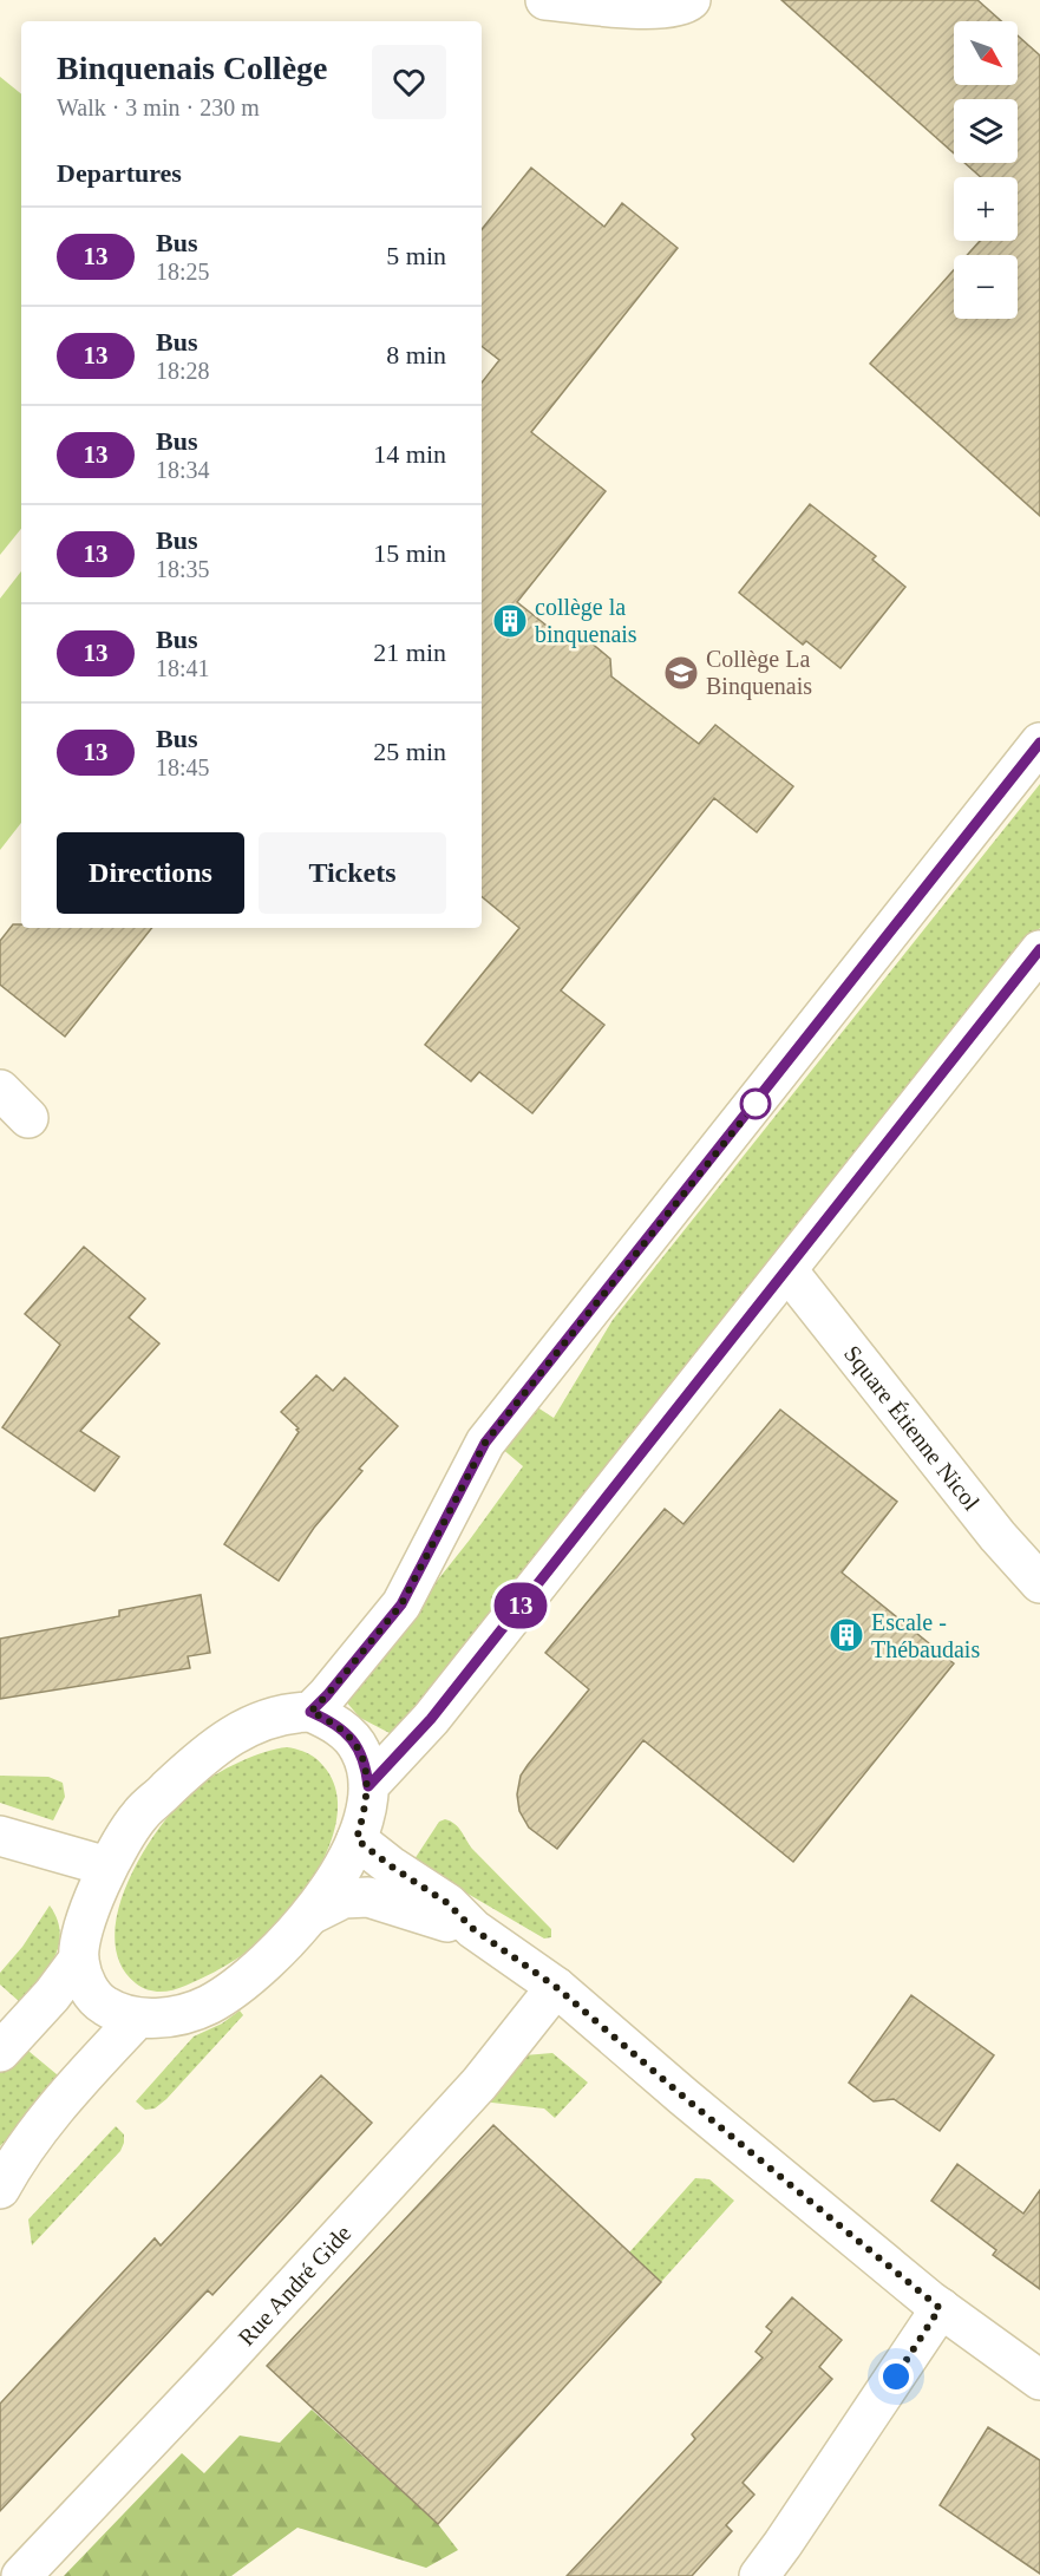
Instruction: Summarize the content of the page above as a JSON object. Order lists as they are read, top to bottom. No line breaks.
{"streets":{"main road":["Square Étienne Nicol","Rue André Gide"]},"places":{"building":["collège la binquenais","Escale - Thébaudais"],"school or university":["Collège La Binquenais"]},"lines":["bus line 13"],"north":"bottom right","page":{"on_map":"13","map_buttons":["+","−"],"heading":[["Binquenais Collège","Walk · 3 min · 230 m"],"Departures"],"list":[{"mark":"13","name":"Bus","note":"18:25","value":"5 min"},{"mark":"13","name":"Bus","note":"18:28","value":"8 min"},{"mark":"13","name":"Bus","note":"18:34","value":"14 min"},{"mark":"13","name":"Bus","note":"18:35","value":"15 min"},{"mark":"13","name":"Bus","note":"18:41","value":"21 min"},{"mark":"13","name":"Bus","note":"18:45","value":"25 min"}],"buttons":["Directions","Tickets"]}}
